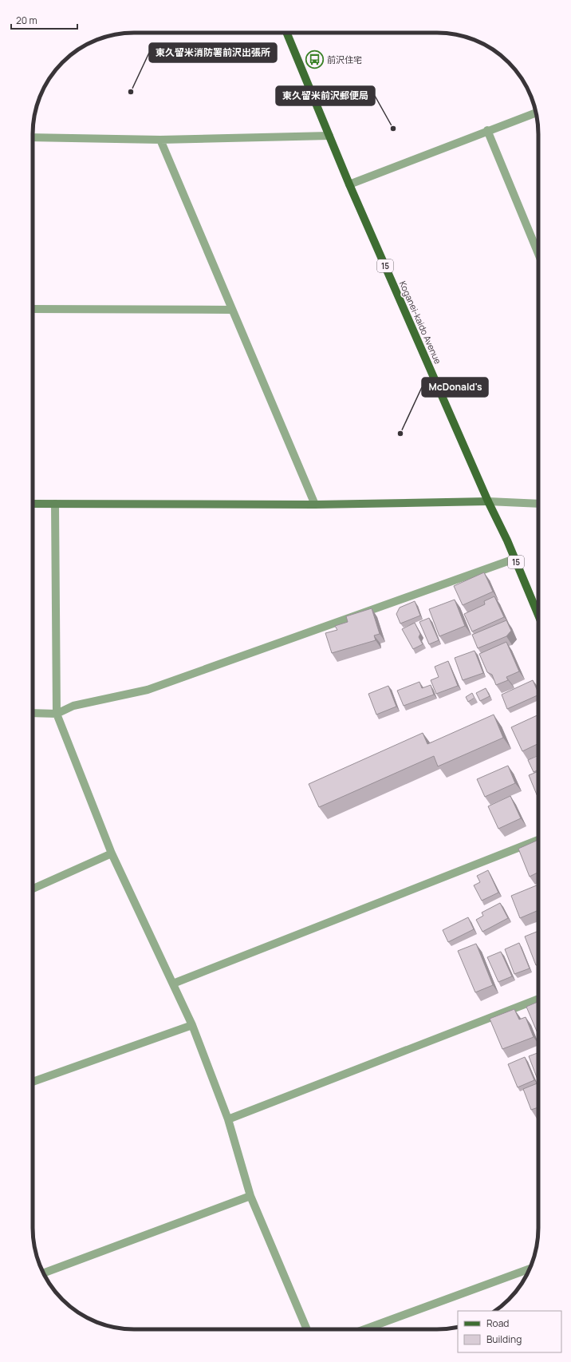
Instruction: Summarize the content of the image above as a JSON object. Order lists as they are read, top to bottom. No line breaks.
{"streets":{"main road":["15","Koganei-kaido Avenue"]},"places":{"bus stop":["前沢住宅"],"other":["東久留米消防署前沢出張所","東久留米前沢郵便局","McDonald's"]},"legend":["Road","Building"],"scale_bar":"20 m"}
